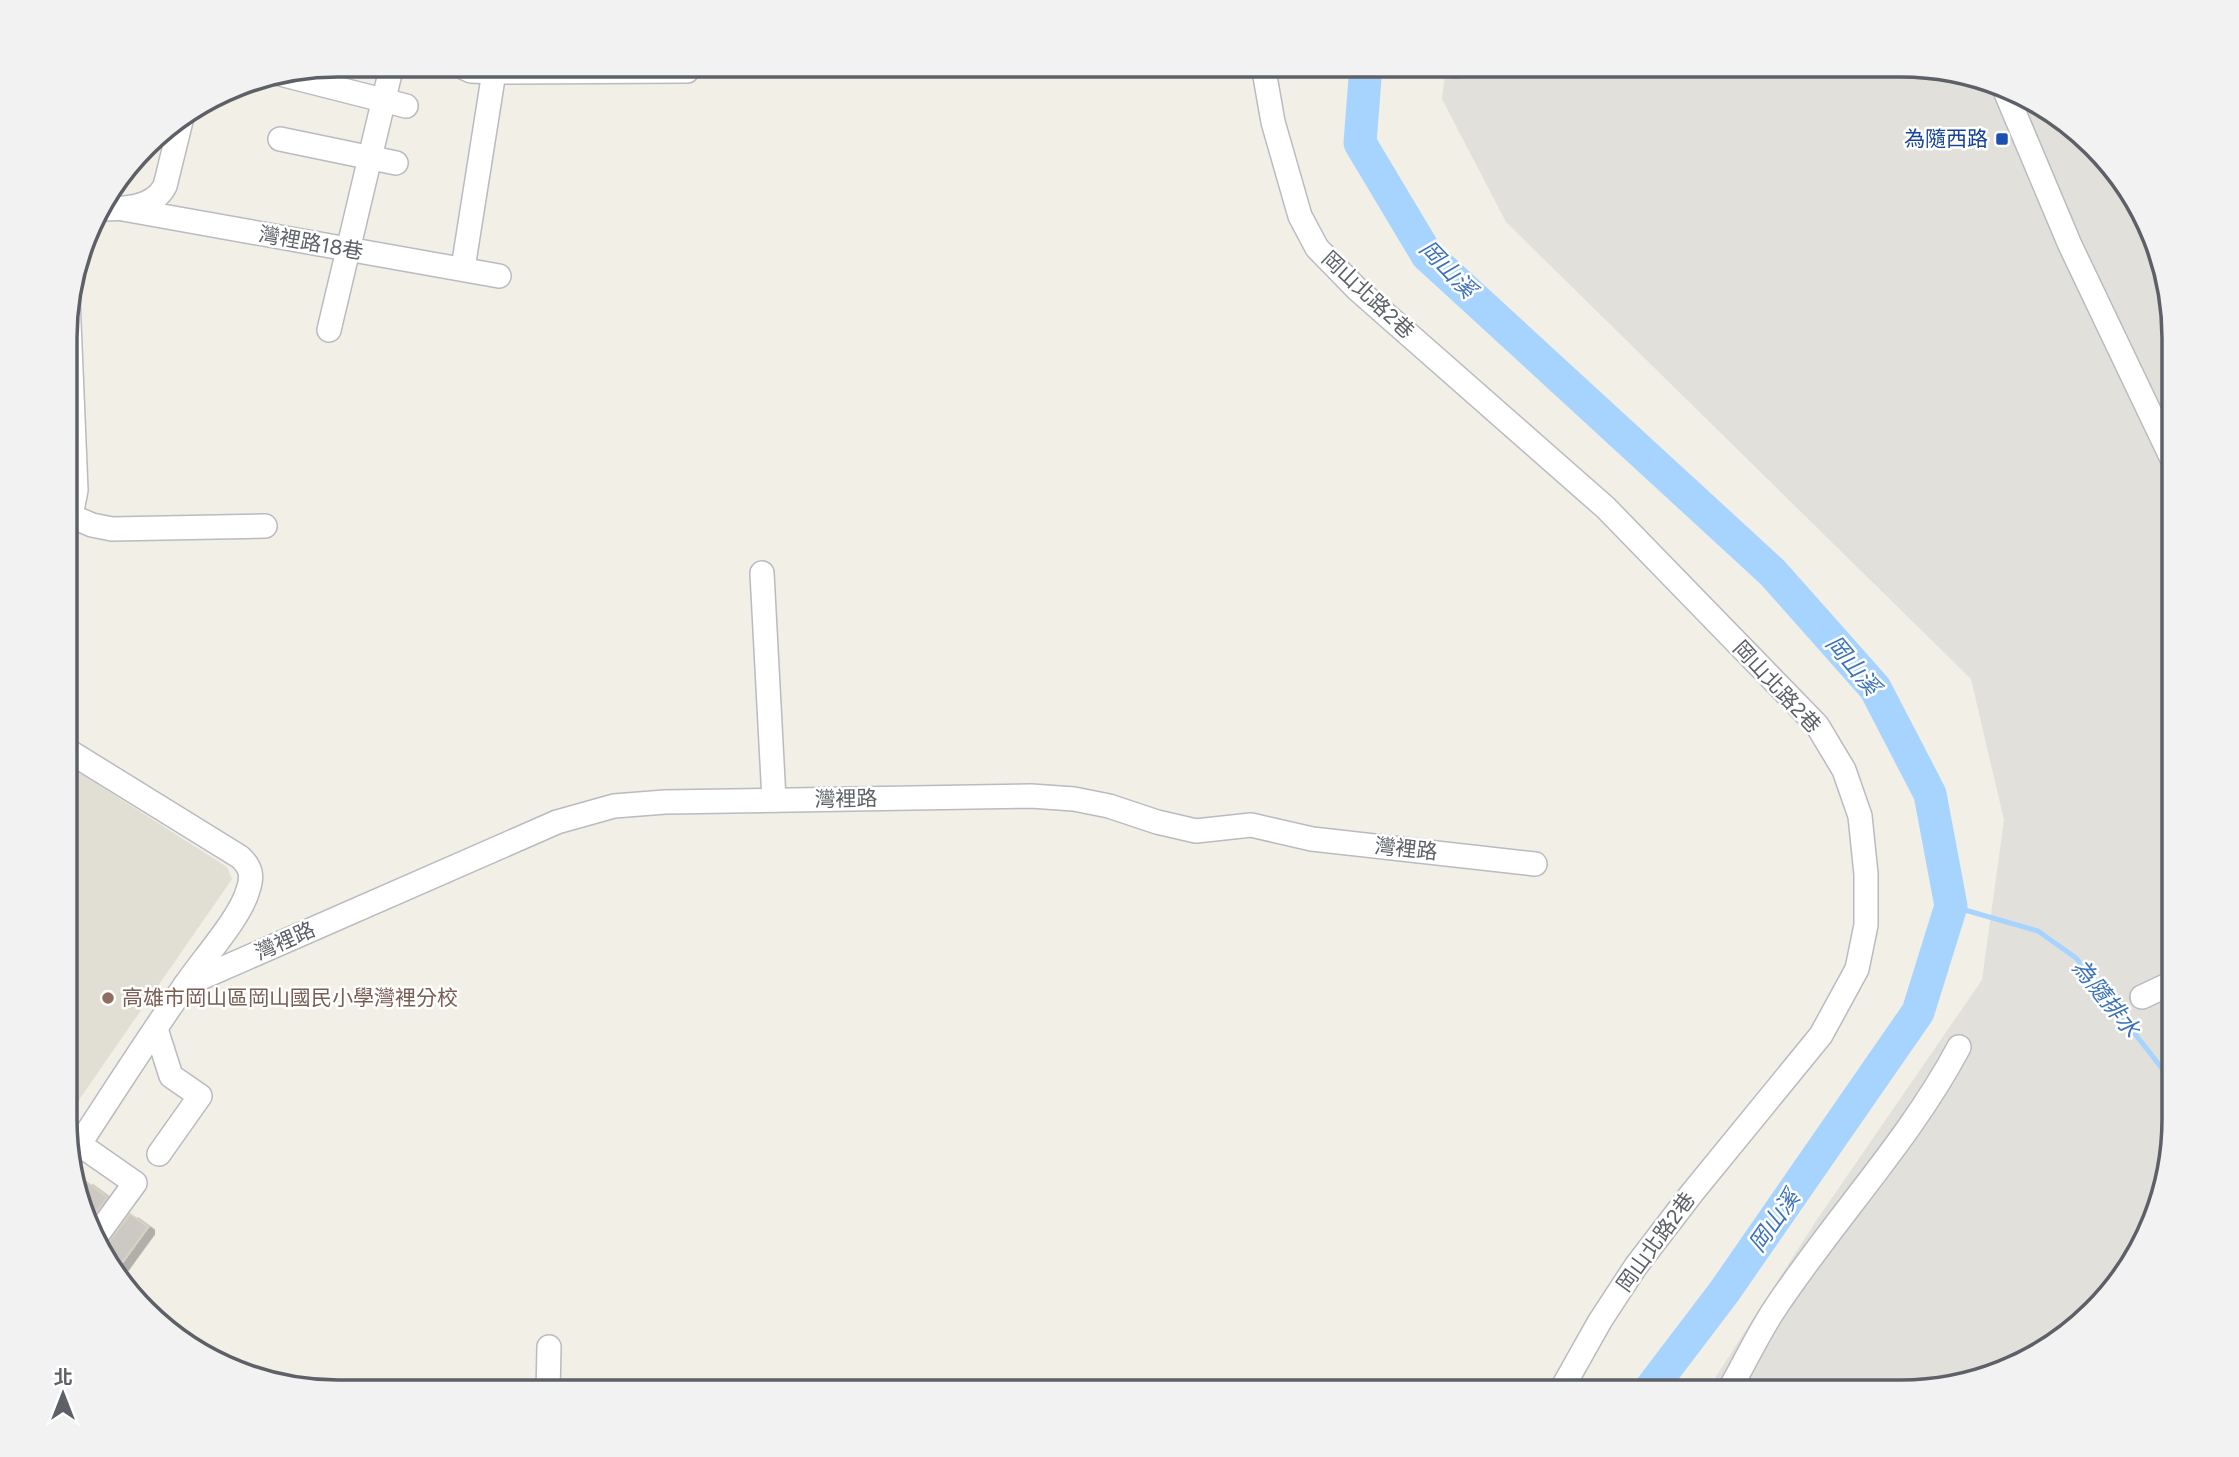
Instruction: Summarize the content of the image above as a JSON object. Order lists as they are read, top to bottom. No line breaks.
{"streets":{"street":["灣裡路18巷","岡山北路2巷","灣裡路"]},"water":["岡山溪","為隨排水"],"places":{"transit":["為隨西路"],"other":["高雄市岡山區岡山國民小學灣裡分校"]},"north":"top"}
